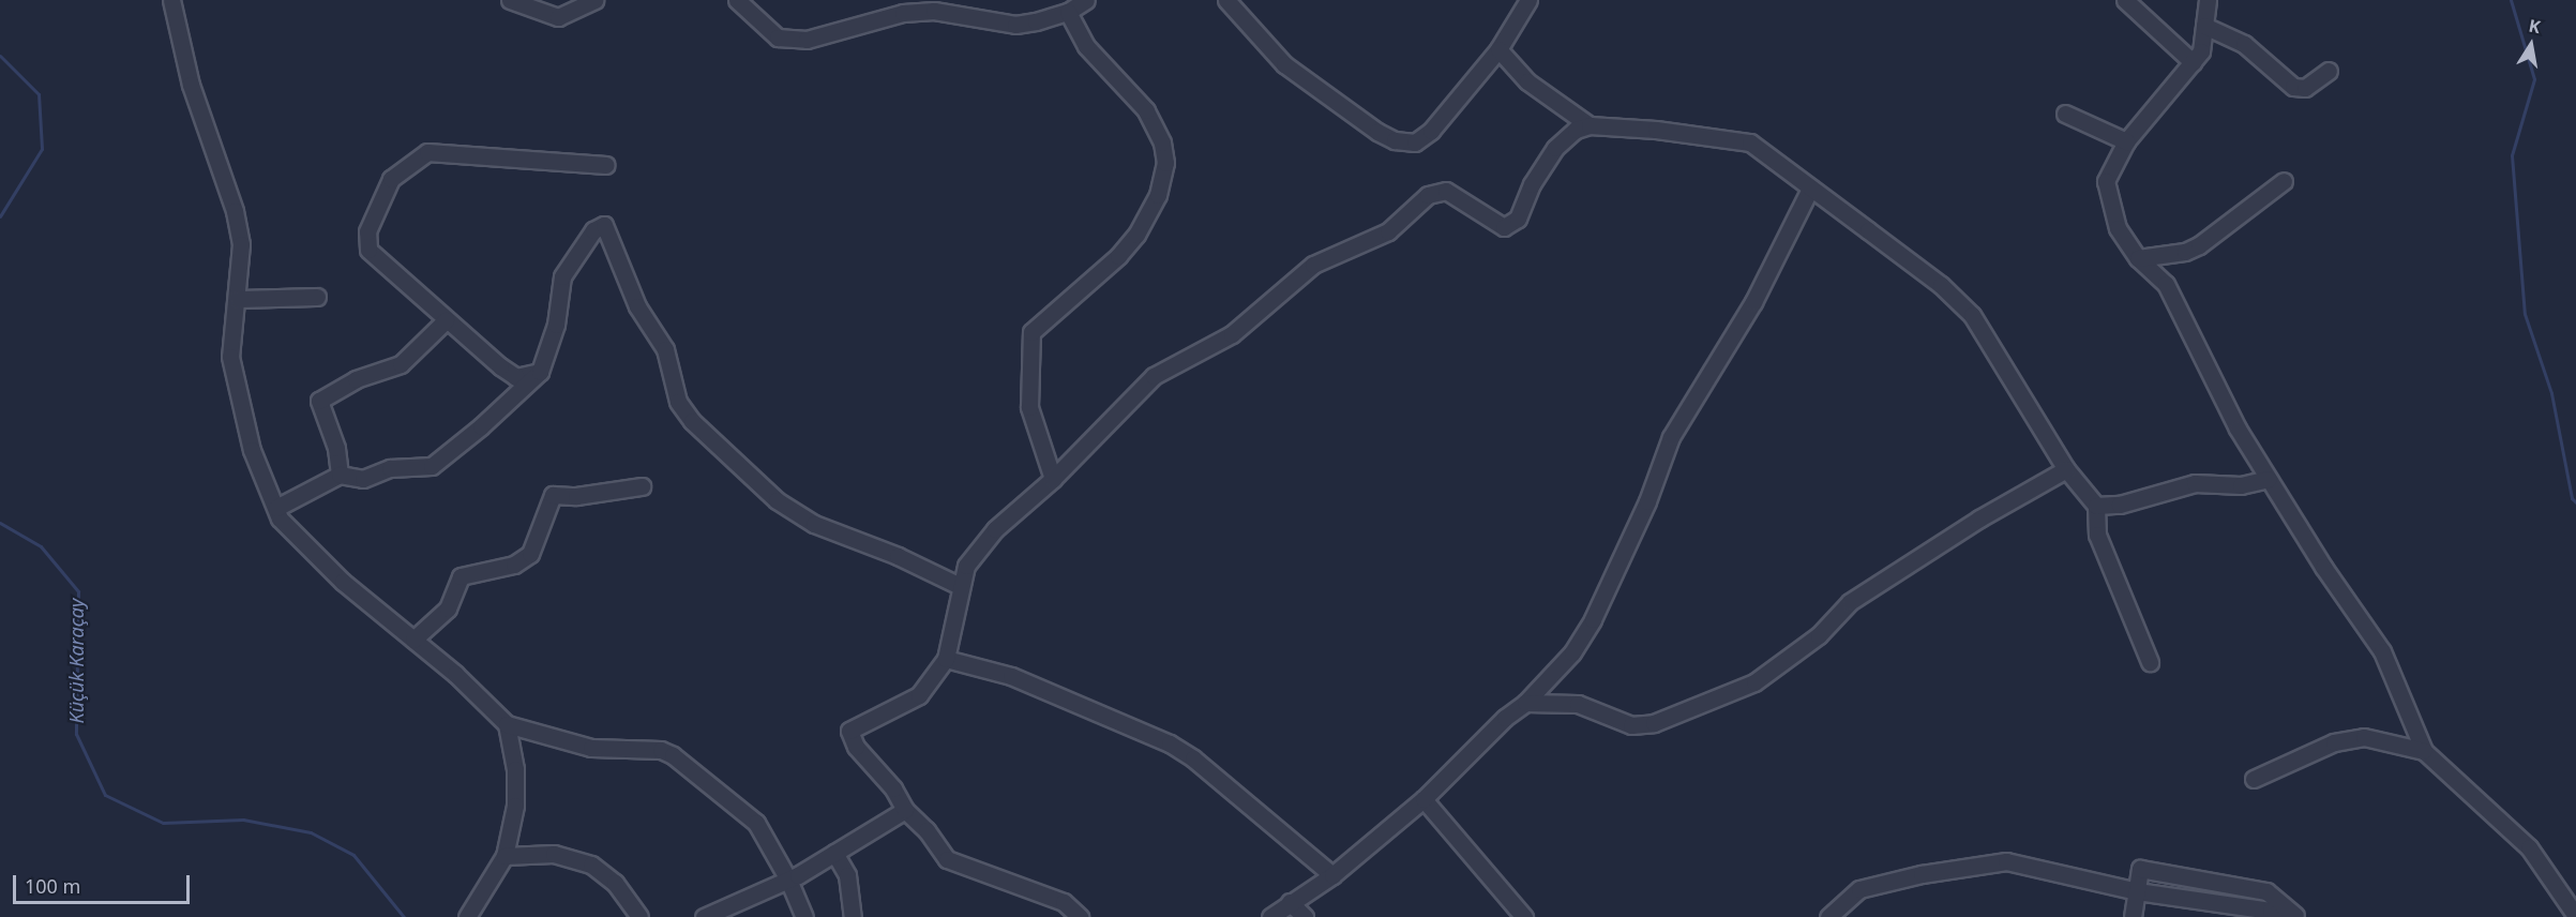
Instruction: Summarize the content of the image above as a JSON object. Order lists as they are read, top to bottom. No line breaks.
{"water":["Küçük Karaçay"],"scale_bar":"100 m","north":"top"}
